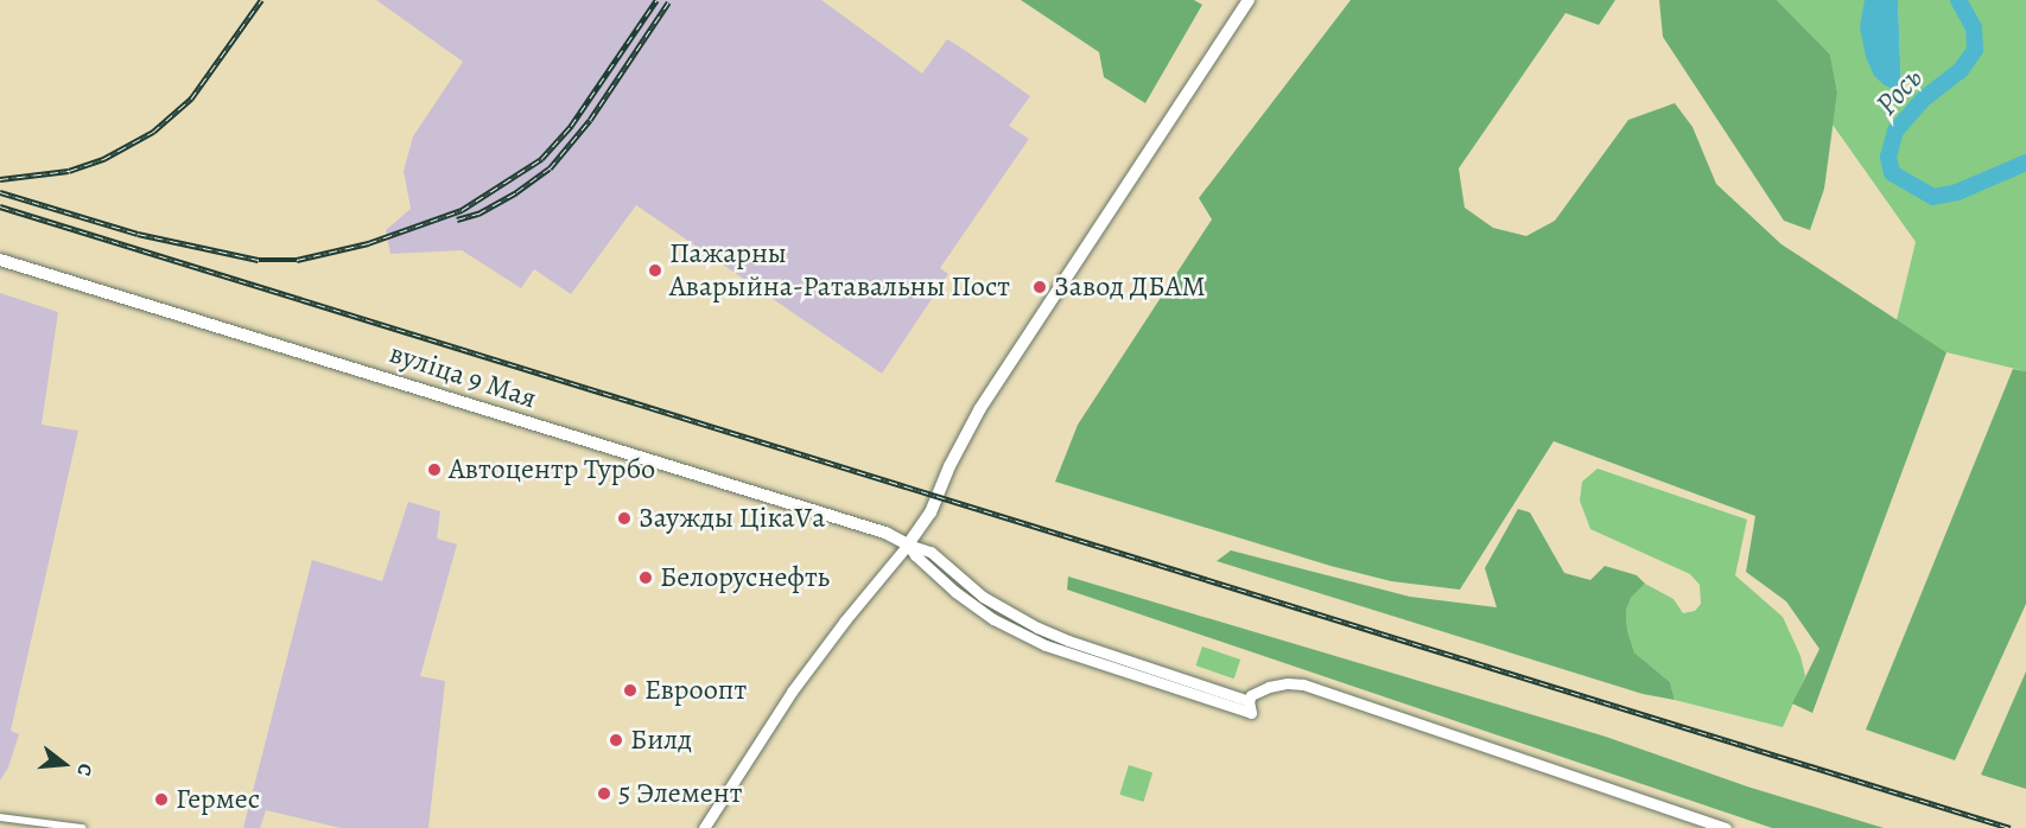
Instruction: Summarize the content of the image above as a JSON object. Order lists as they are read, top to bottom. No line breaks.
{"streets":{"main road":["вуліца 9 Мая"]},"water":["Рось"],"places":["Пажарны Аварыйна-Ратавальны Пост","Завод ДБАМ","Автоцентр Турбо","Заужды ЦікаVа","Белоруснефть","Евроопт","Билд","5 Элемент","Гермес"],"north":"right"}
